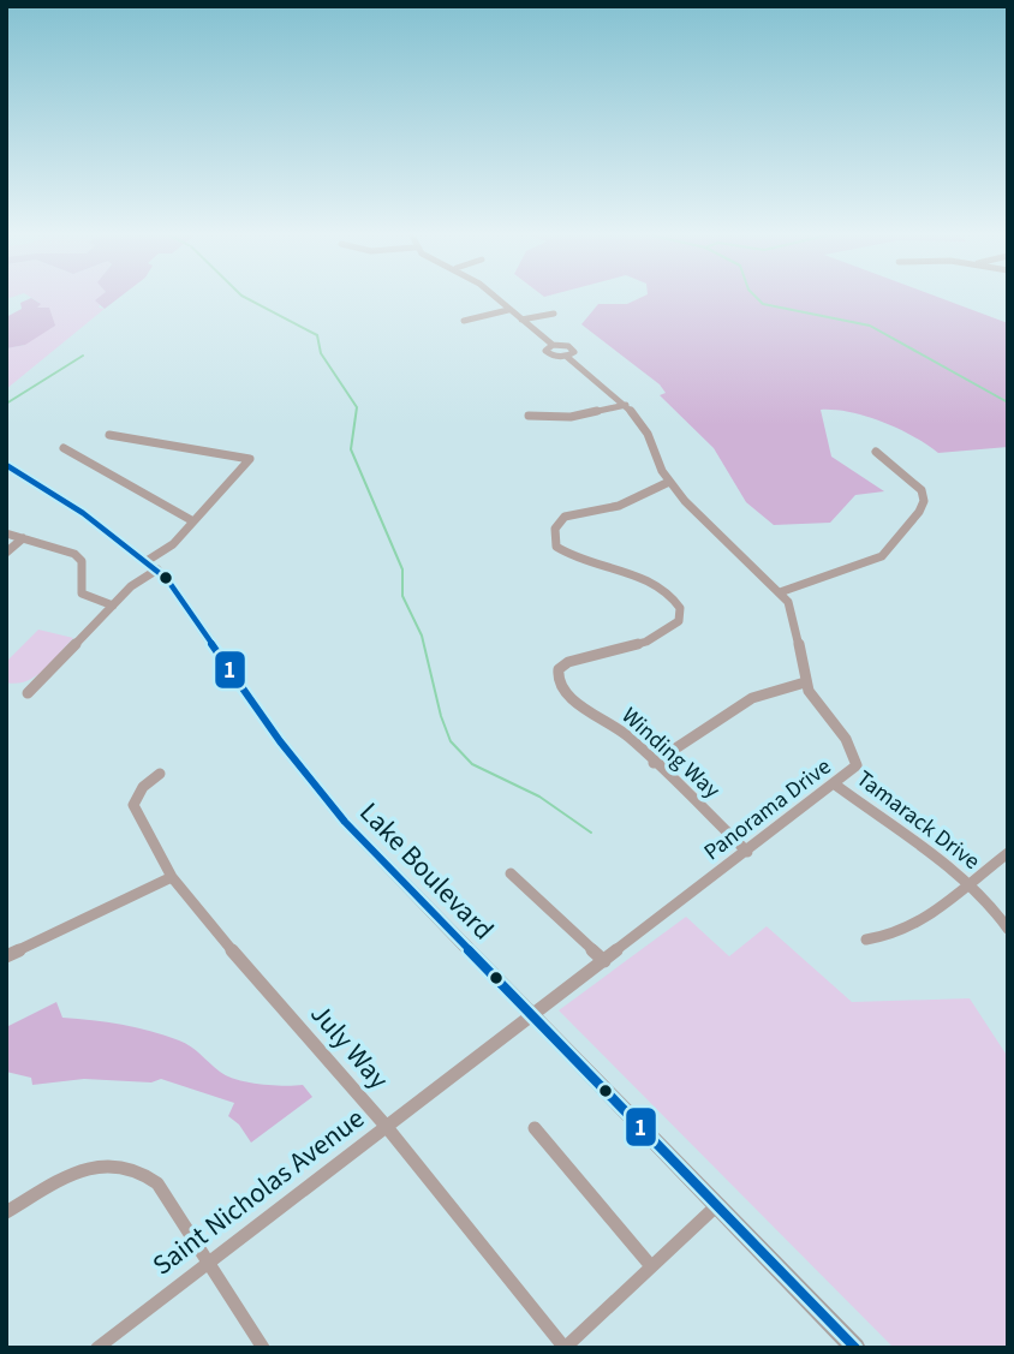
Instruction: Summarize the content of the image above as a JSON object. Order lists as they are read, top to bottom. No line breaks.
{"streets":{"main road":["Lake Boulevard"],"street":["Winding Way","Panorama Drive","Tamarack Drive","July Way","Saint Nicholas Avenue"]},"crossings":[["Winding Way","Panorama Drive"],["Panorama Drive","Tamarack Drive"],["Panorama Drive","Lake Boulevard"],["Panorama Drive","Saint Nicholas Avenue"],["Lake Boulevard","Saint Nicholas Avenue"],["July Way","Saint Nicholas Avenue"]],"lines":["transit line 1"]}
